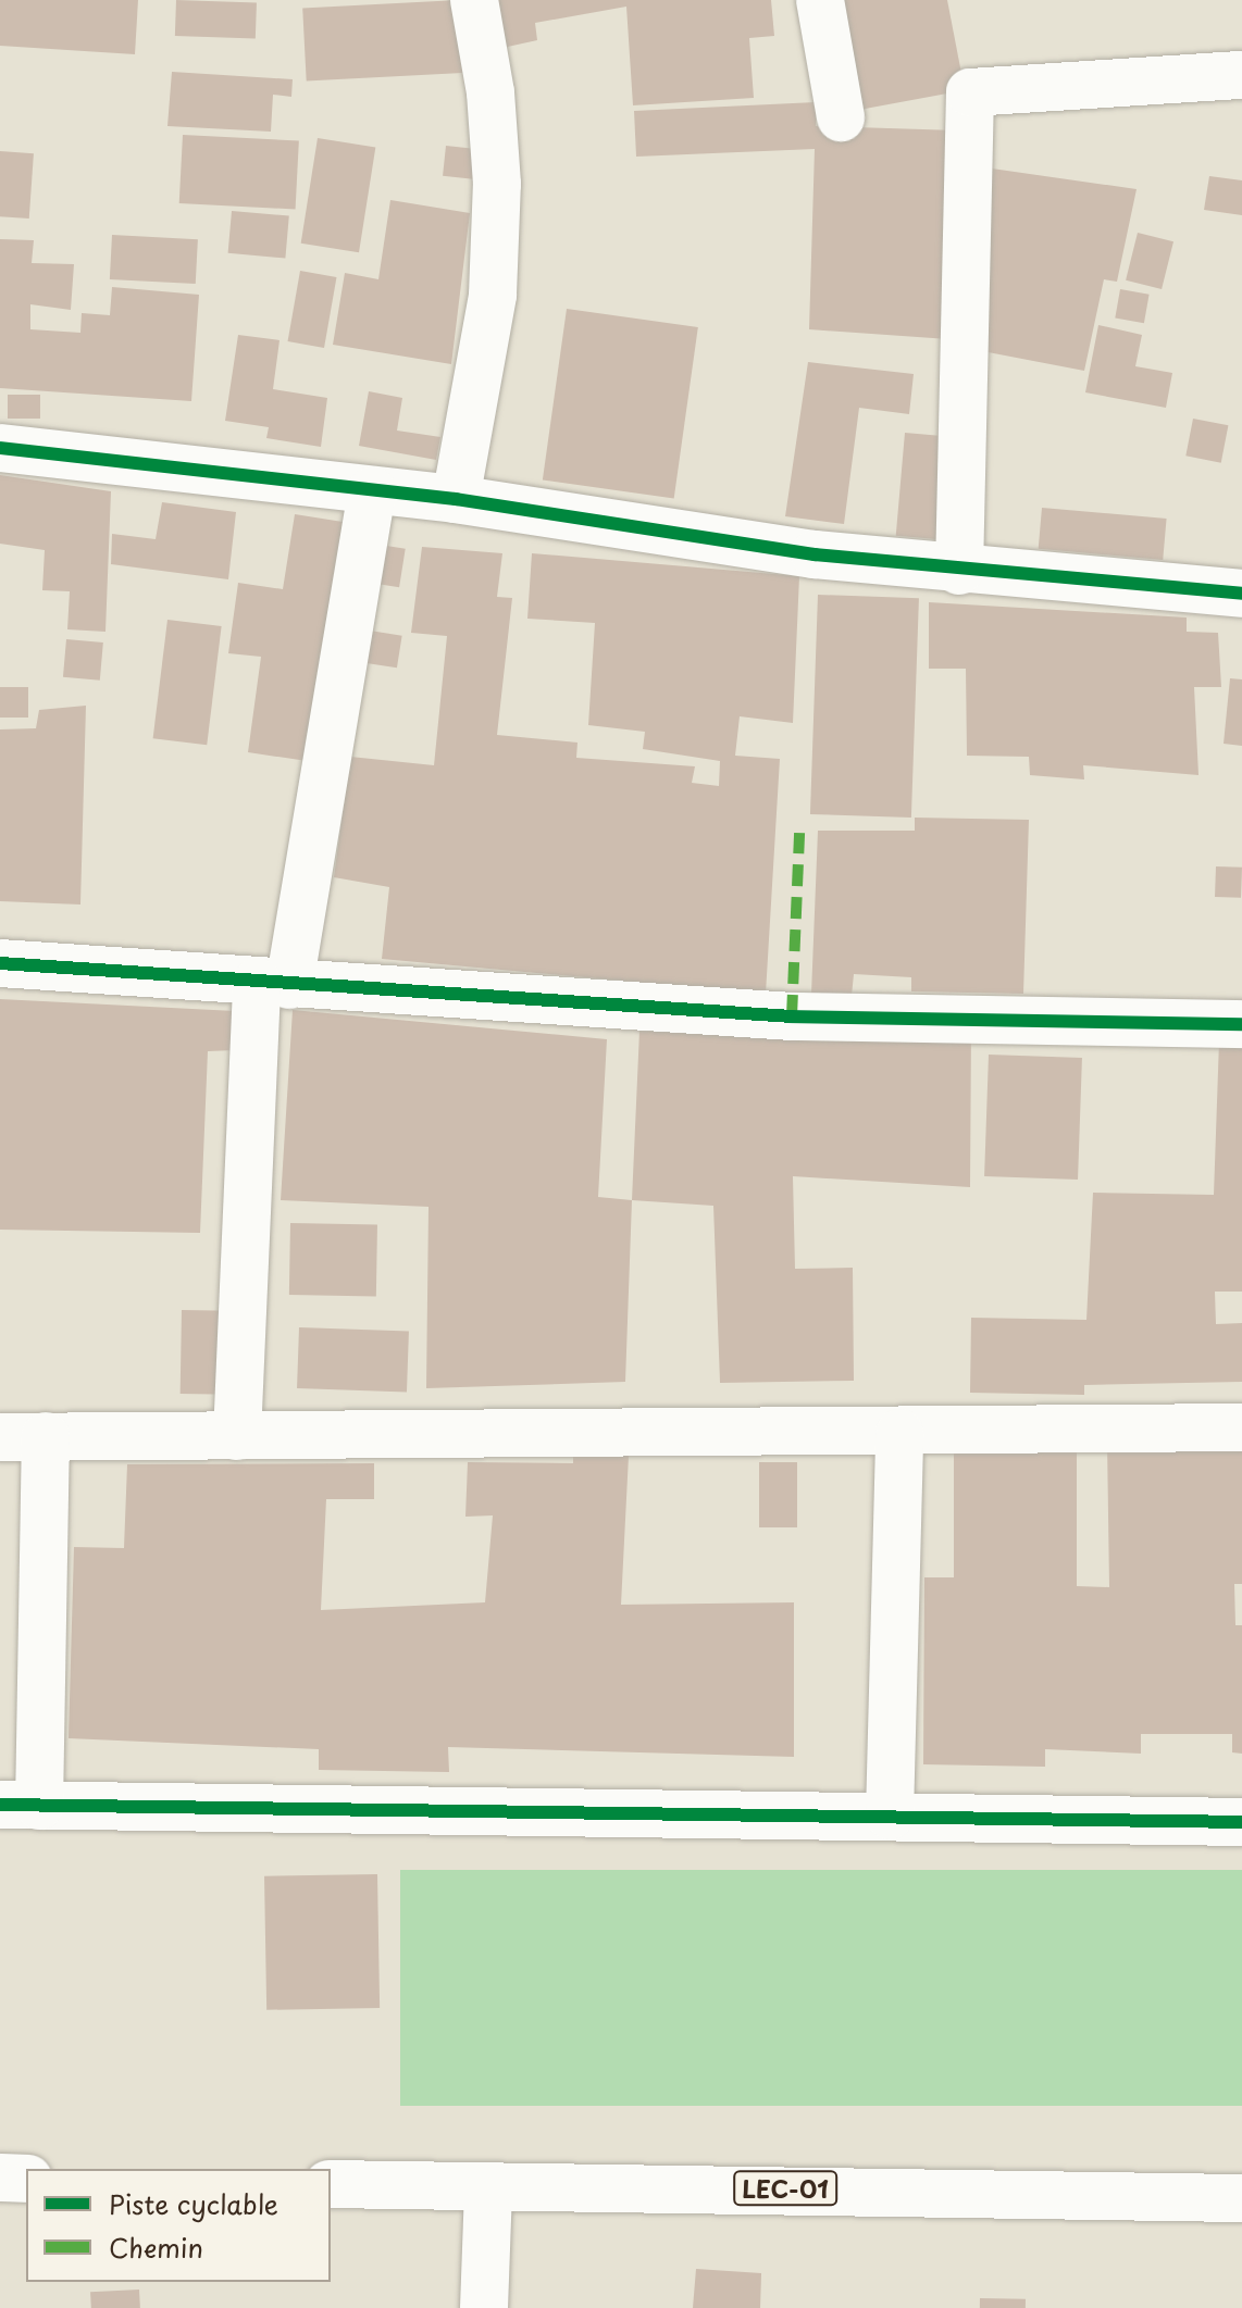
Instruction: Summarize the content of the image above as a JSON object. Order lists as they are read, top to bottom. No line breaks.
{"streets":{"main road":["LEC-01"]},"legend":["Piste cyclable","Chemin"]}
